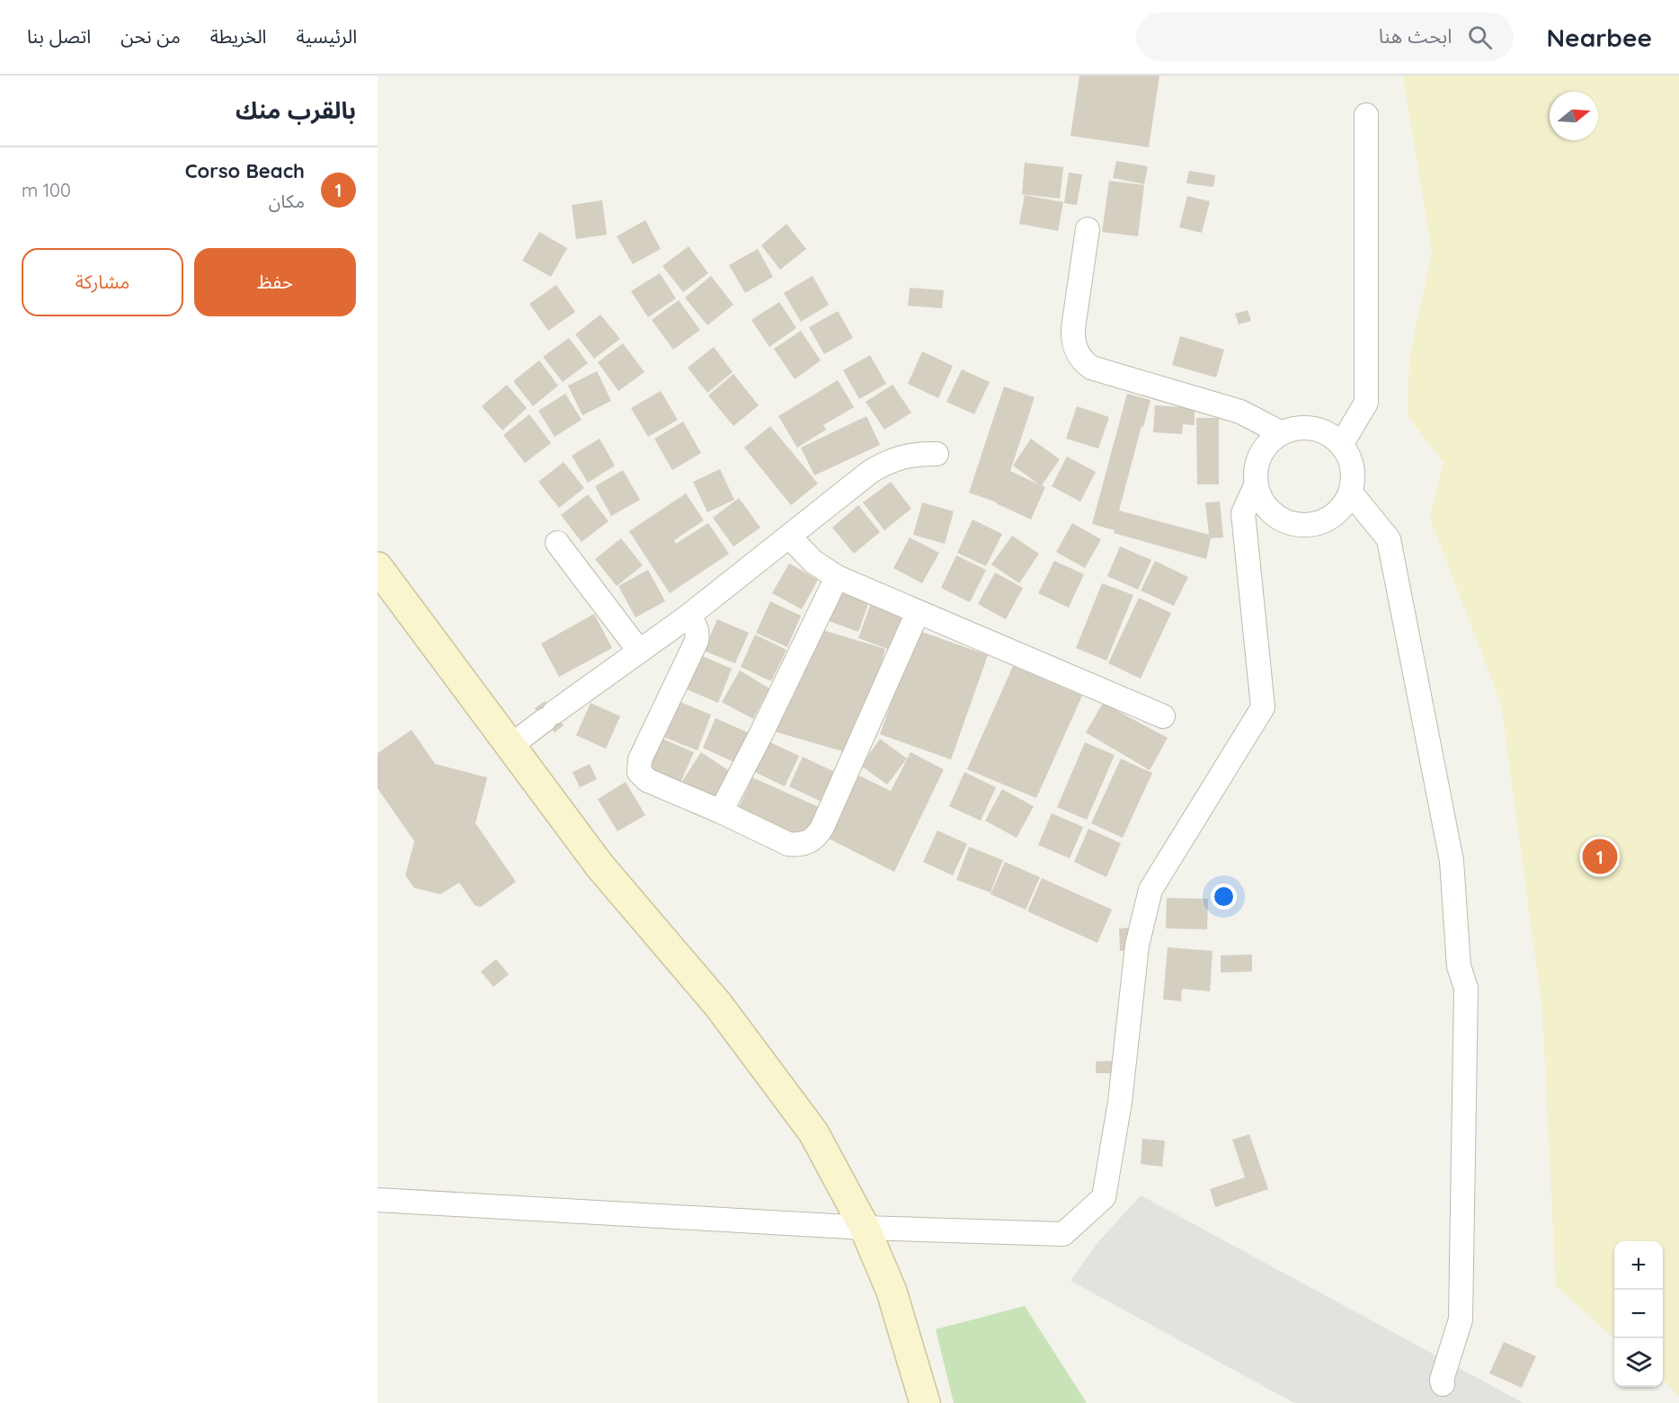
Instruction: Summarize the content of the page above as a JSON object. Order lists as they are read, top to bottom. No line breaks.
{"north":"right","page":{"header":"Nearbee","search":"ابحث هنا","nav":["الرئيسية","الخريطة","من نحن","اتصل بنا"],"heading":"بالقرب منك","list":[{"mark":"1","name":"Corso Beach","note":"مكان","value":"100 m"}],"buttons":["حفظ","مشاركة"],"pins":"1","map_buttons":["+","−"]}}
